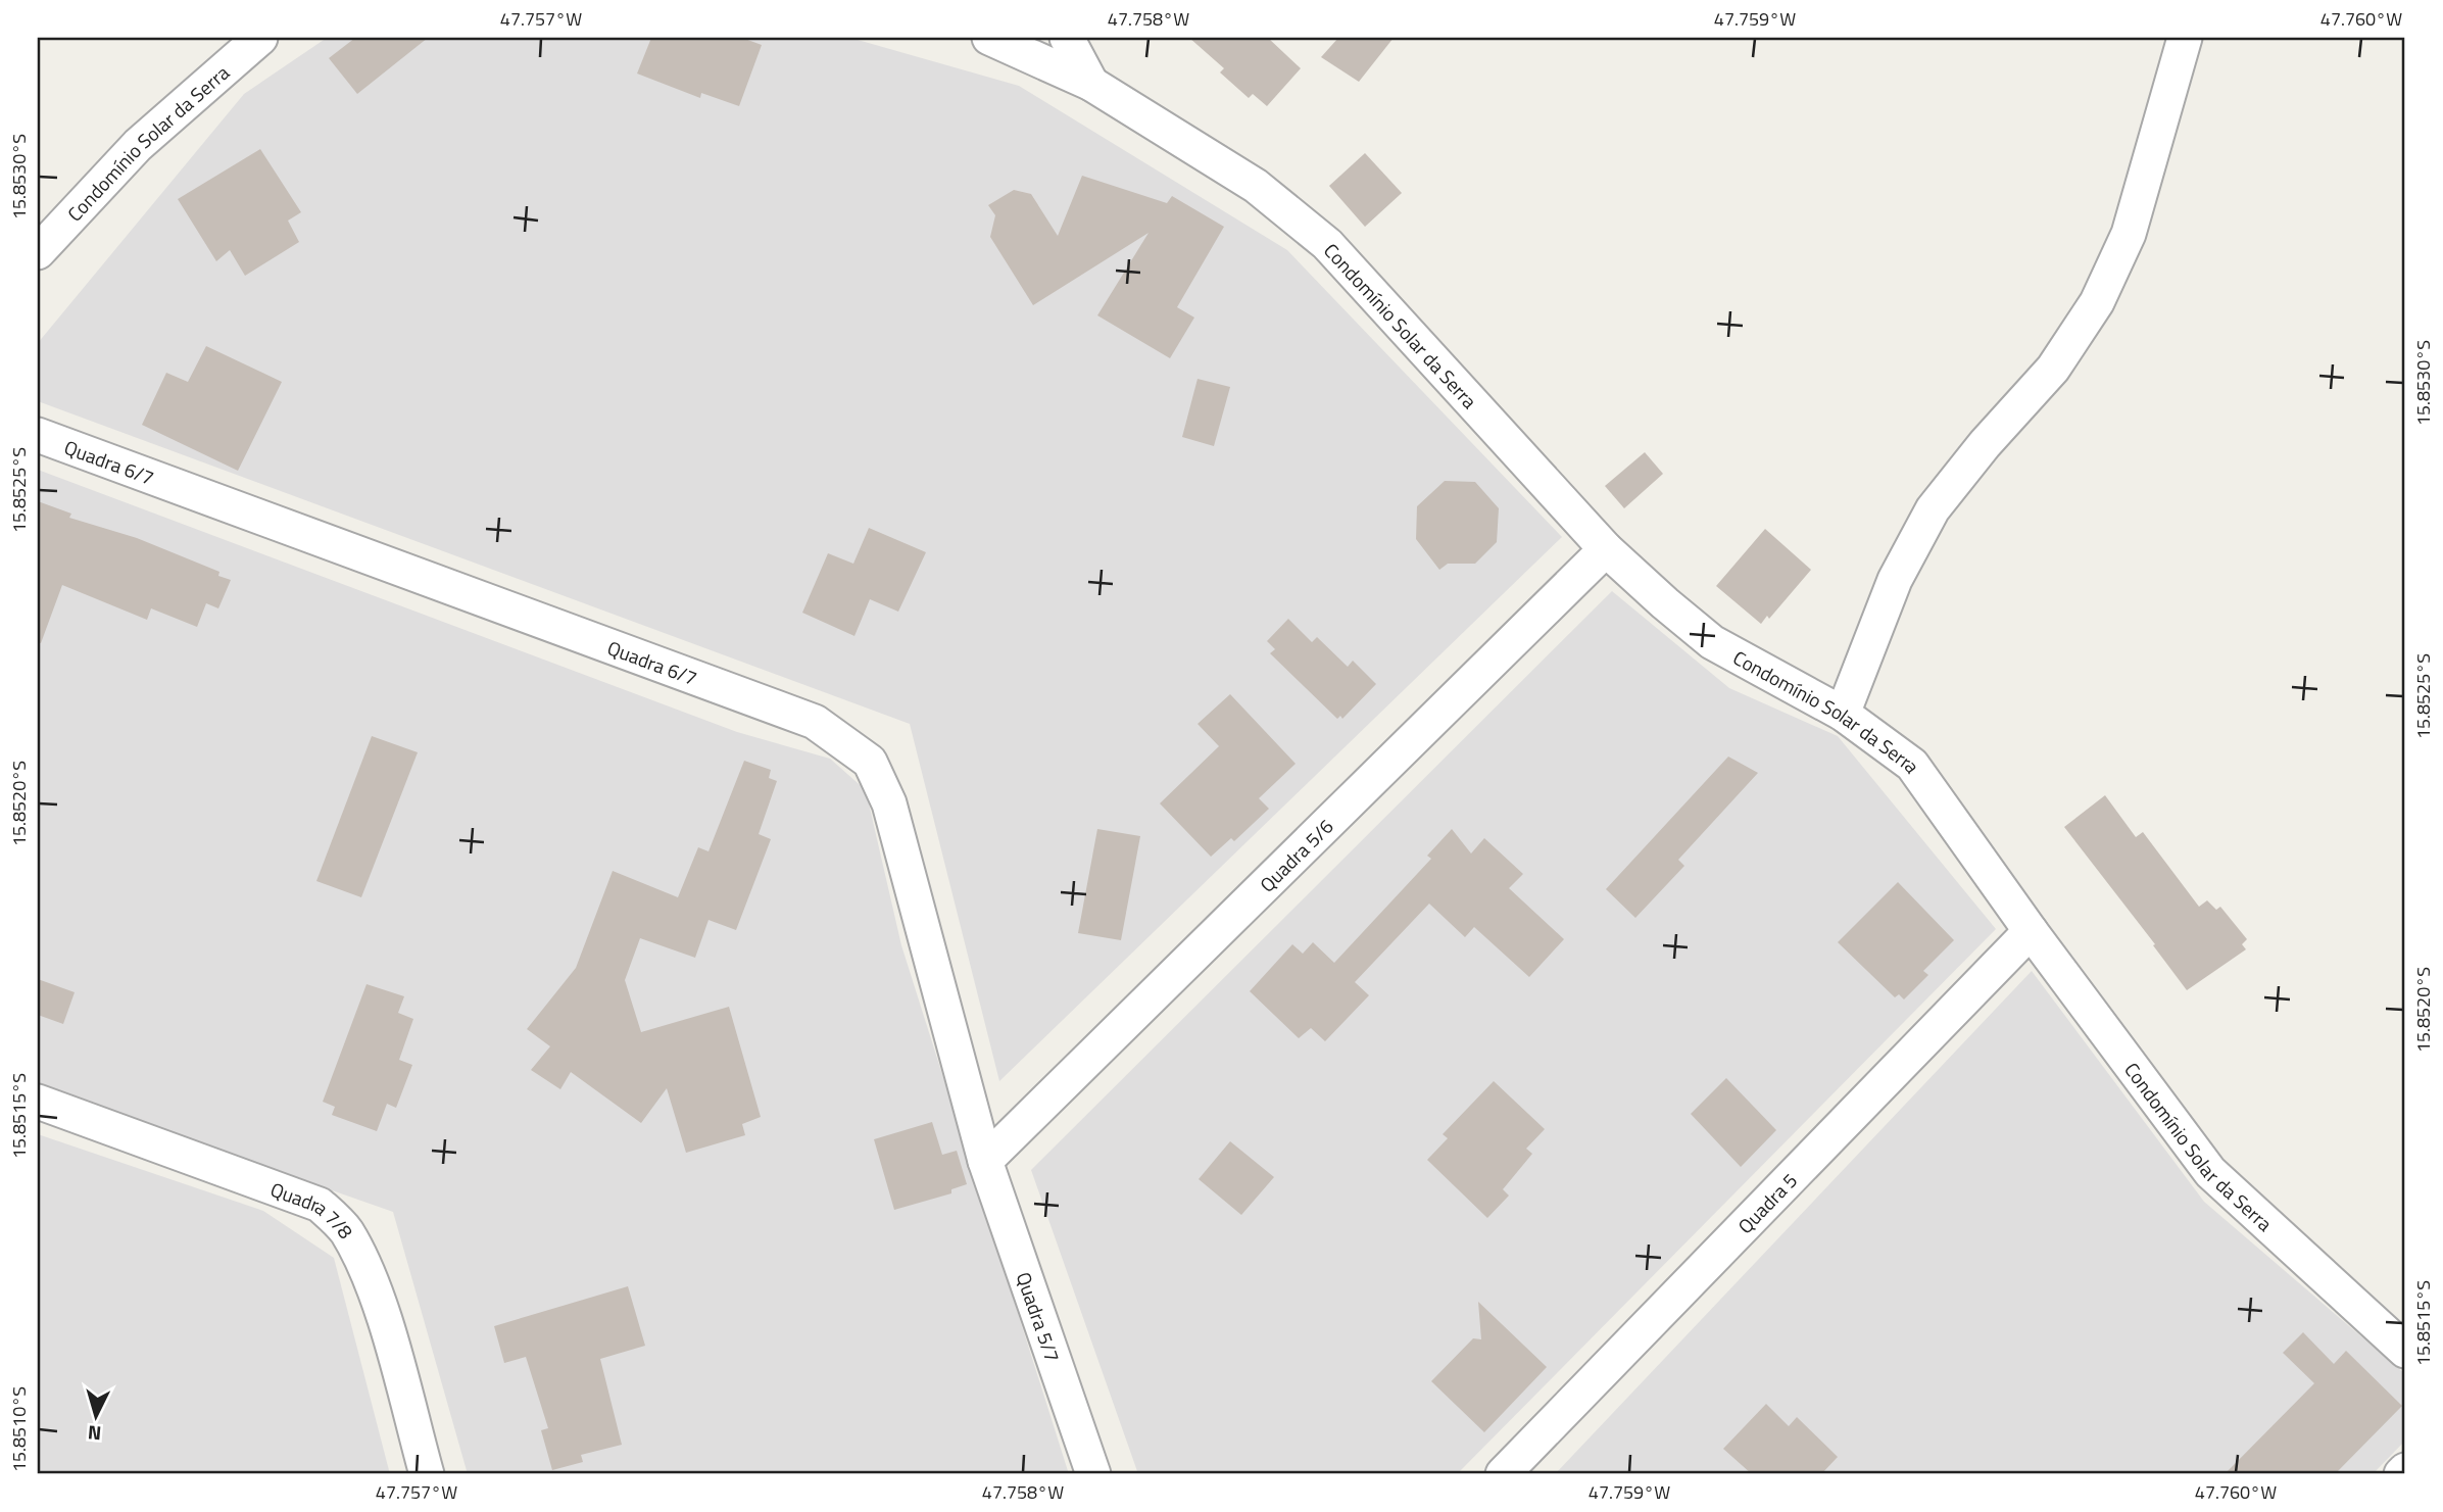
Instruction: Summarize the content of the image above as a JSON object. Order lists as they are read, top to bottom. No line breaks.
{"streets":{"street":["Condomínio Solar da Serra","Quadra 6/7","Quadra 5/6","Quadra 5","Quadra 7/8","Quadra 5/7"]},"crossings":[["Condomínio Solar da Serra","Quadra 5/6"],["Condomínio Solar da Serra","Quadra 5"],["Quadra 6/7","Quadra 5/6"],["Quadra 6/7","Quadra 5/7"],["Quadra 5/6","Quadra 5/7"]],"north":"bottom","coordinates":["47.757°W","47.758°W","47.759°W","47.760°W","15.8530°S","15.8525°S","15.8520°S","15.8515°S","15.8510°S"]}
